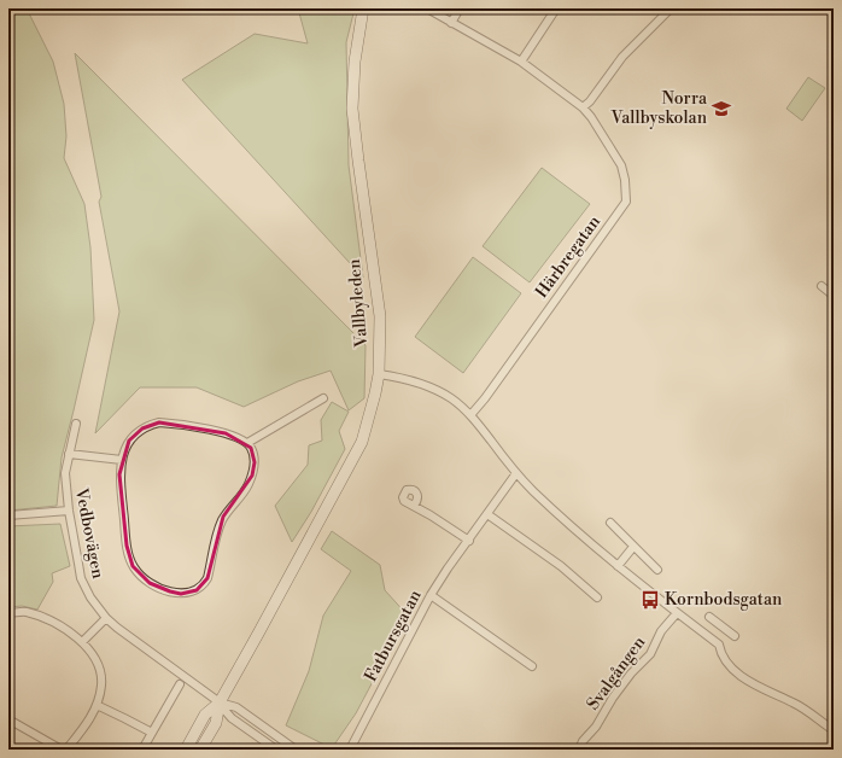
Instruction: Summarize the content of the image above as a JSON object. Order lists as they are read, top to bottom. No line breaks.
{"streets":{"main road":["Vallbyleden"],"street":["Härbregatan","Vedbovägen","Fatbursgatan","Svalgången"]},"crossings":[["Vallbyleden","Vedbovägen"]],"places":{"school or university":["Norra Vallbyskolan"],"bus stop":["Kornbodsgatan"]}}
